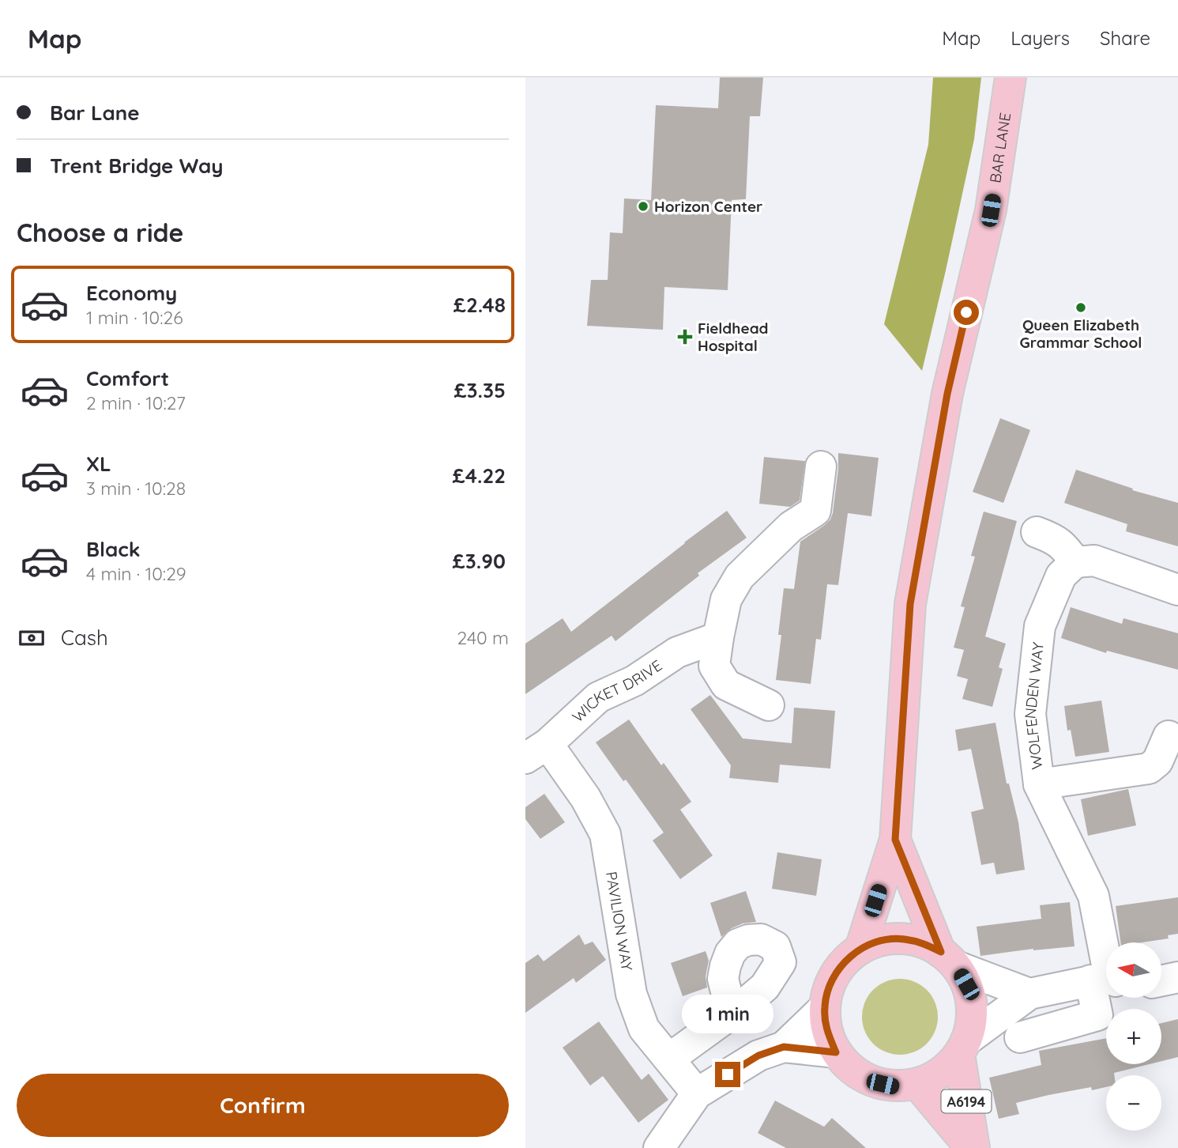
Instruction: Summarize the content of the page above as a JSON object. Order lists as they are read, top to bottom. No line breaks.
{"streets":{"main road":["BAR LANE","A6194"],"street":["WICKET DRIVE","WOLFENDEN WAY","PAVILION WAY"]},"crossings":[["BAR LANE","A6194"],["WICKET DRIVE","PAVILION WAY"]],"places":{"other":["Horizon Center","Queen Elizabeth Grammar School"],"health":["Fieldhead Hospital"]},"north":"left","page":{"header":"Map","nav":["Map","Layers","Share"],"banner":["Bar Lane","Trent Bridge Way"],"heading":"Choose a ride","list":[{"name":"Economy","note":"1 min · 10:26","value":"£2.48"},{"name":"Comfort","note":"2 min · 10:27","value":"£3.35"},{"name":"XL","note":"3 min · 10:28","value":"£4.22"},{"name":"Black","note":"4 min · 10:29","value":"£3.90"}],"pay":["Cash","240 m"],"map_buttons":["+","−"],"bubble":"1 min","buttons":"Confirm"}}
